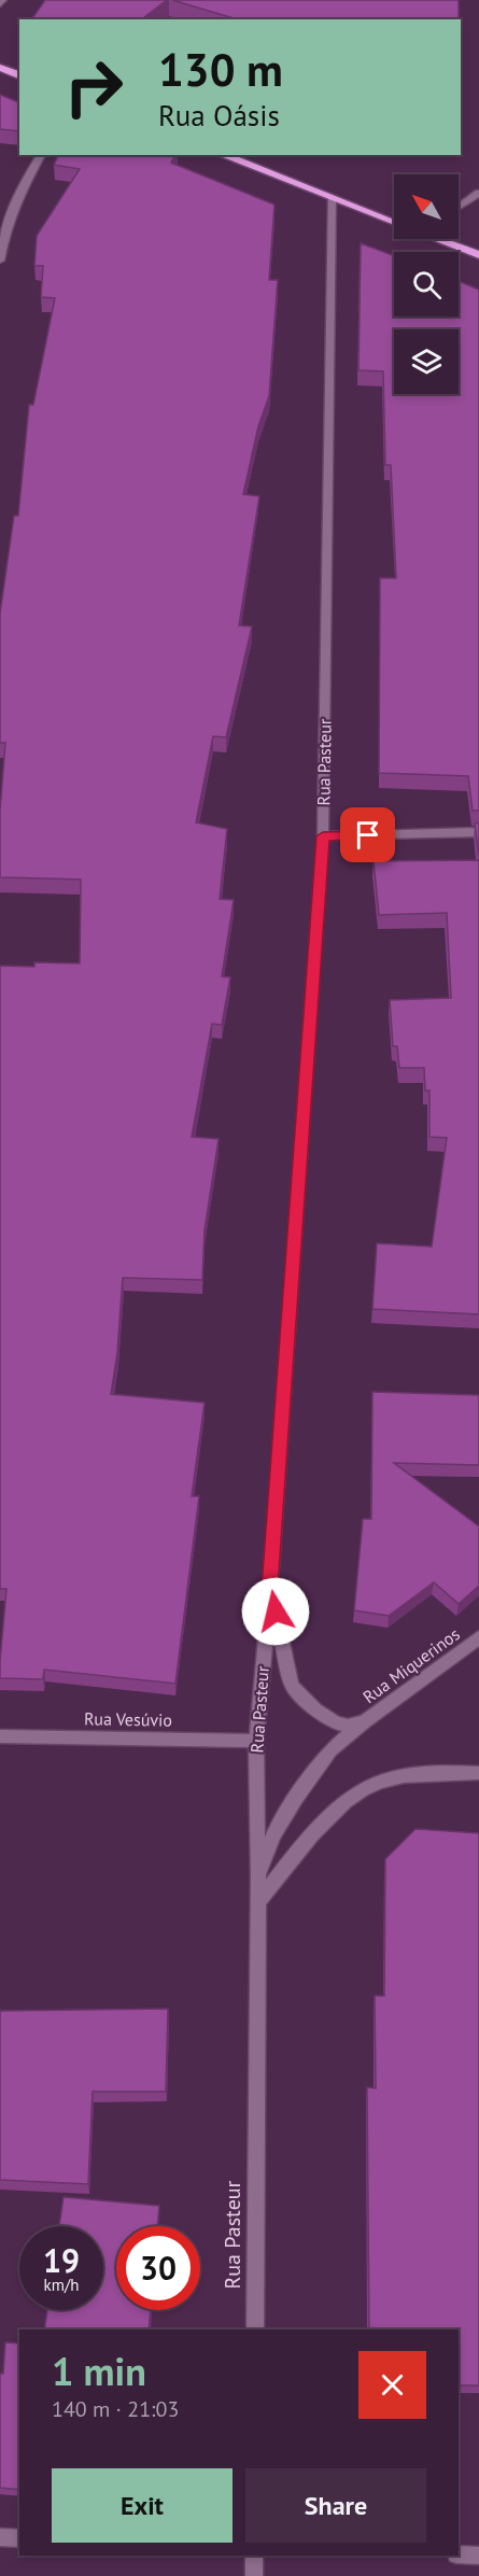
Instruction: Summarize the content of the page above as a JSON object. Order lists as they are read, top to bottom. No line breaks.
{"streets":{"street":["Rua Pasteur","Rua Miquerinos","Rua Vesúvio"]},"crossings":[["Rua Pasteur","Rua Miquerinos"],["Rua Pasteur","Rua Vesúvio"]],"north":"top left","page":{"turn":["130 m","Rua Oásis"],"speed":"19 km/h","limit":"30","heading":["1 min","140 m · 21:03"],"buttons":["Exit","Share"]}}
